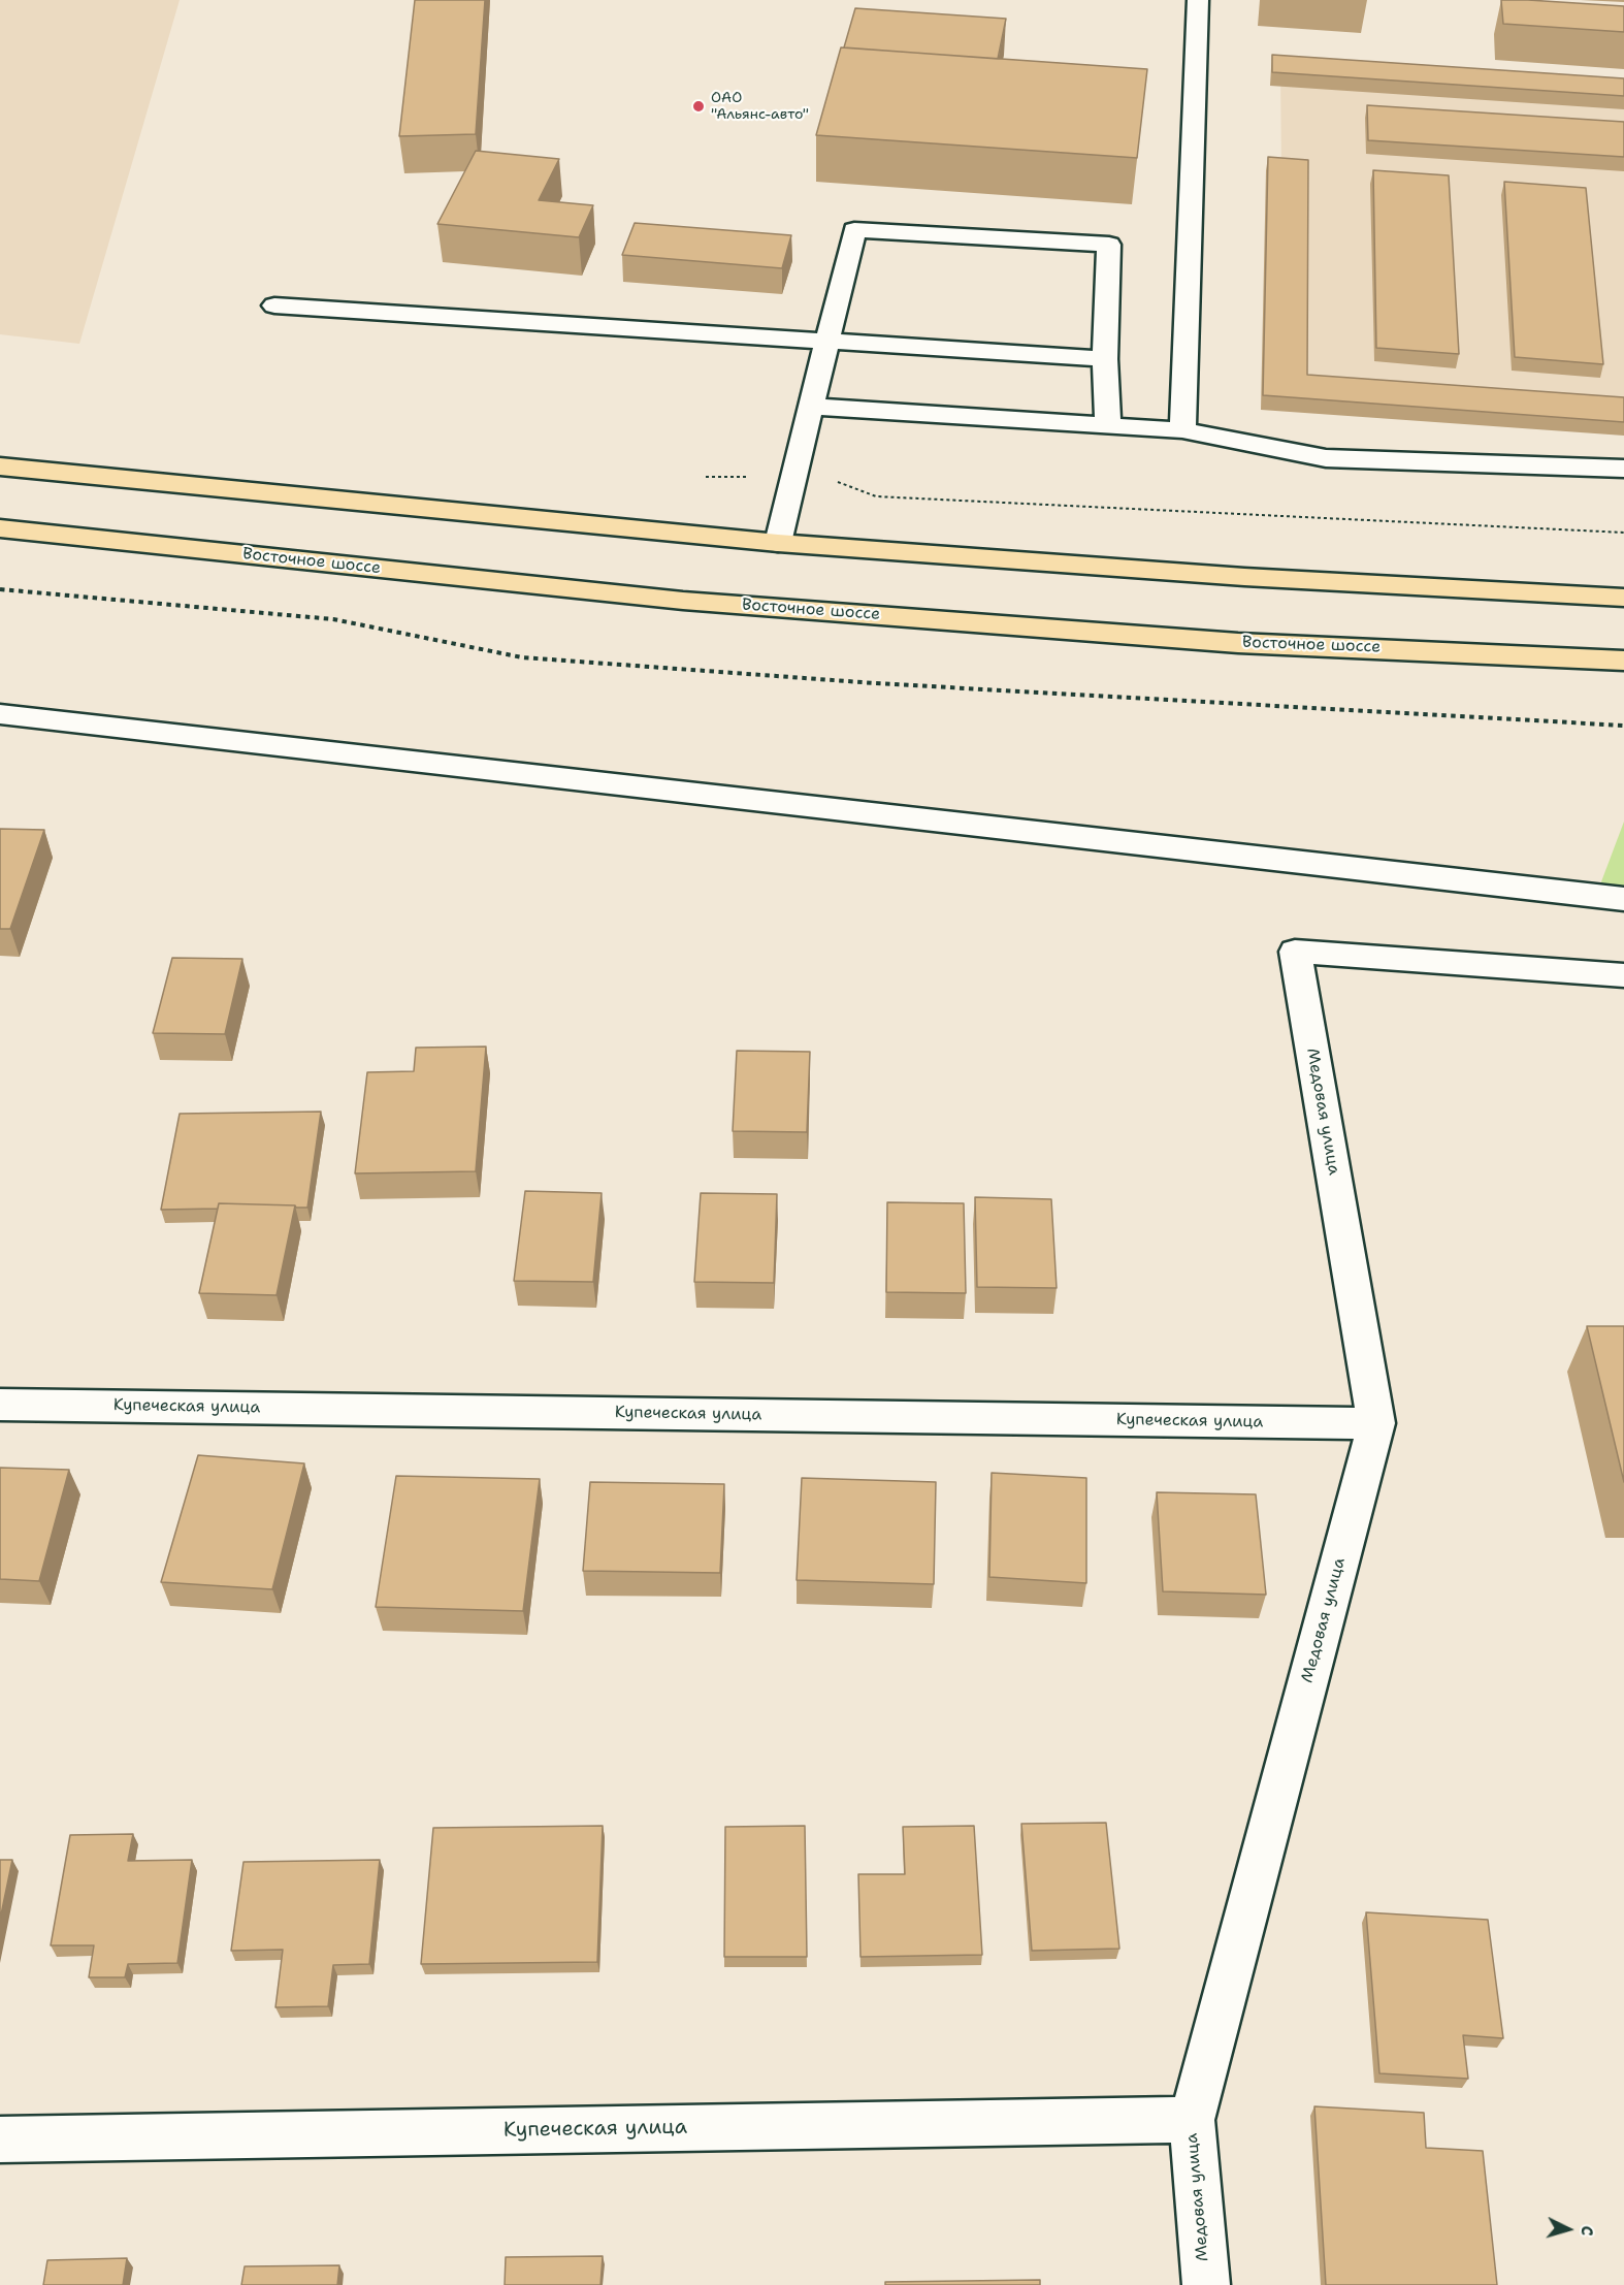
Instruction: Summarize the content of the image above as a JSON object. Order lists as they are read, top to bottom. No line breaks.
{"streets":{"highway":["Восточное шоссе"],"street":["Медовая улица","Купеческая улица"]},"crossings":[["Медовая улица","Купеческая улица"]],"places":["ОАО \"Альянс-авто\""],"north":"right"}
